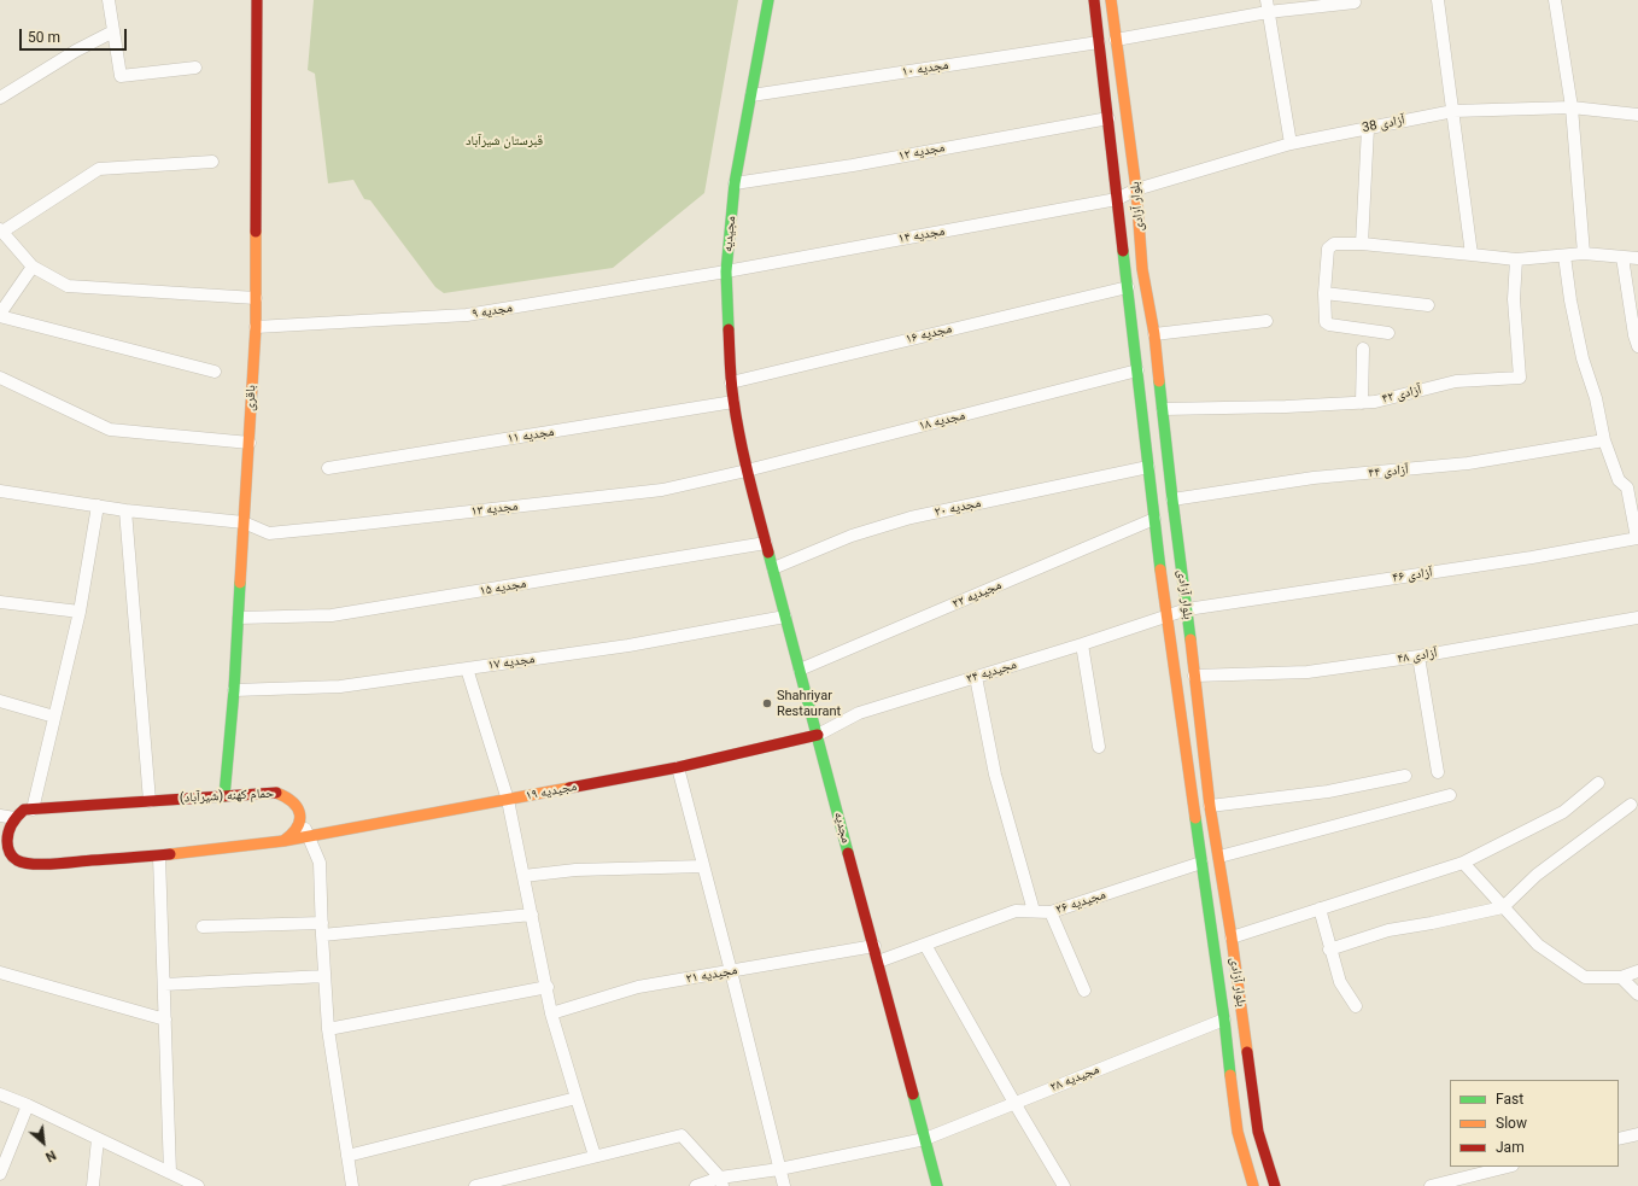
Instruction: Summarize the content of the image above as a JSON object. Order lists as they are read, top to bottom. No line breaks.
{"streets":{"street":["مجدیه ۱۰","آزادی 38","مجدیه ۱۲","بلوار آزادی","مجیدیه","مجدیه ۱۴","مجدیه ۹","مجدیه ۱۶","آزادی ۴۲","باقری","مجدیه ۱۸","مجدیه ۱۱","آزادی ۴۴","مجدیه ۲۰","مجدیه ۱۳","آزادی ۴۶","مجدیه ۱۵","مجیدیه ۲۲","آزادی ۴۸","مجدیه ۱۷","مجیدیه ۲۴","مجیدیه ۱۹","حمام کهنه (شیرآباد)","مجدیه","مجیدیه ۲۶","مجیدیه ۲۱","مجیدیه ۲۸"]},"crossings":[["مجدیه ۱۰","بلوار آزادی"],["مجدیه ۱۰","مجیدیه"],["آزادی 38","بلوار آزادی"],["آزادی 38","مجدیه ۱۴"],["مجدیه ۱۲","بلوار آزادی"],["مجدیه ۱۲","مجیدیه"],["بلوار آزادی","مجدیه ۱۴"],["بلوار آزادی","مجدیه ۱۶"],["بلوار آزادی","آزادی ۴۲"],["بلوار آزادی","مجدیه ۱۸"],["بلوار آزادی","آزادی ۴۴"],["بلوار آزادی","مجدیه ۲۰"],["بلوار آزادی","آزادی ۴۶"],["بلوار آزادی","مجیدیه ۲۲"],["بلوار آزادی","آزادی ۴۸"],["بلوار آزادی","مجیدیه ۲۴"],["بلوار آزادی","مجیدیه ۲۶"],["بلوار آزادی","مجیدیه ۲۸"],["مجیدیه","مجدیه ۱۴"],["مجیدیه","مجدیه ۹"],["مجیدیه","مجدیه ۱۶"],["مجیدیه","مجدیه ۱۸"],["مجیدیه","مجدیه ۱۱"],["مجیدیه","مجدیه ۱۳"],["مجیدیه","مجدیه"],["مجدیه ۱۴","مجدیه ۹"],["مجدیه ۹","باقری"],["باقری","مجدیه ۱۳"],["باقری","مجدیه ۱۵"],["باقری","مجدیه ۱۷"],["باقری","حمام کهنه (شیرآباد)"],["مجدیه ۱۸","مجدیه ۱۳"],["مجدیه ۱۸","مجدیه"],["مجدیه ۲۰","مجدیه"],["مجدیه ۱۳","مجدیه"],["آزادی ۴۶","مجیدیه ۲۴"],["مجدیه ۱۵","مجدیه"],["مجیدیه ۲۲","مجدیه"],["مجدیه ۱۷","مجدیه"],["مجیدیه ۲۴","مجیدیه ۱۹"],["مجیدیه ۲۴","مجدیه"],["مجیدیه ۱۹","مجدیه"],["مجدیه","مجیدیه ۲۶"],["مجدیه","مجیدیه ۲۱"],["مجدیه","مجیدیه ۲۸"]],"parks":["قبرستان شیرآباد"],"places":["Shahriyar Restaurant"],"legend":["Fast","Slow","Jam"],"scale_bar":"50 m","north":"bottom right"}
